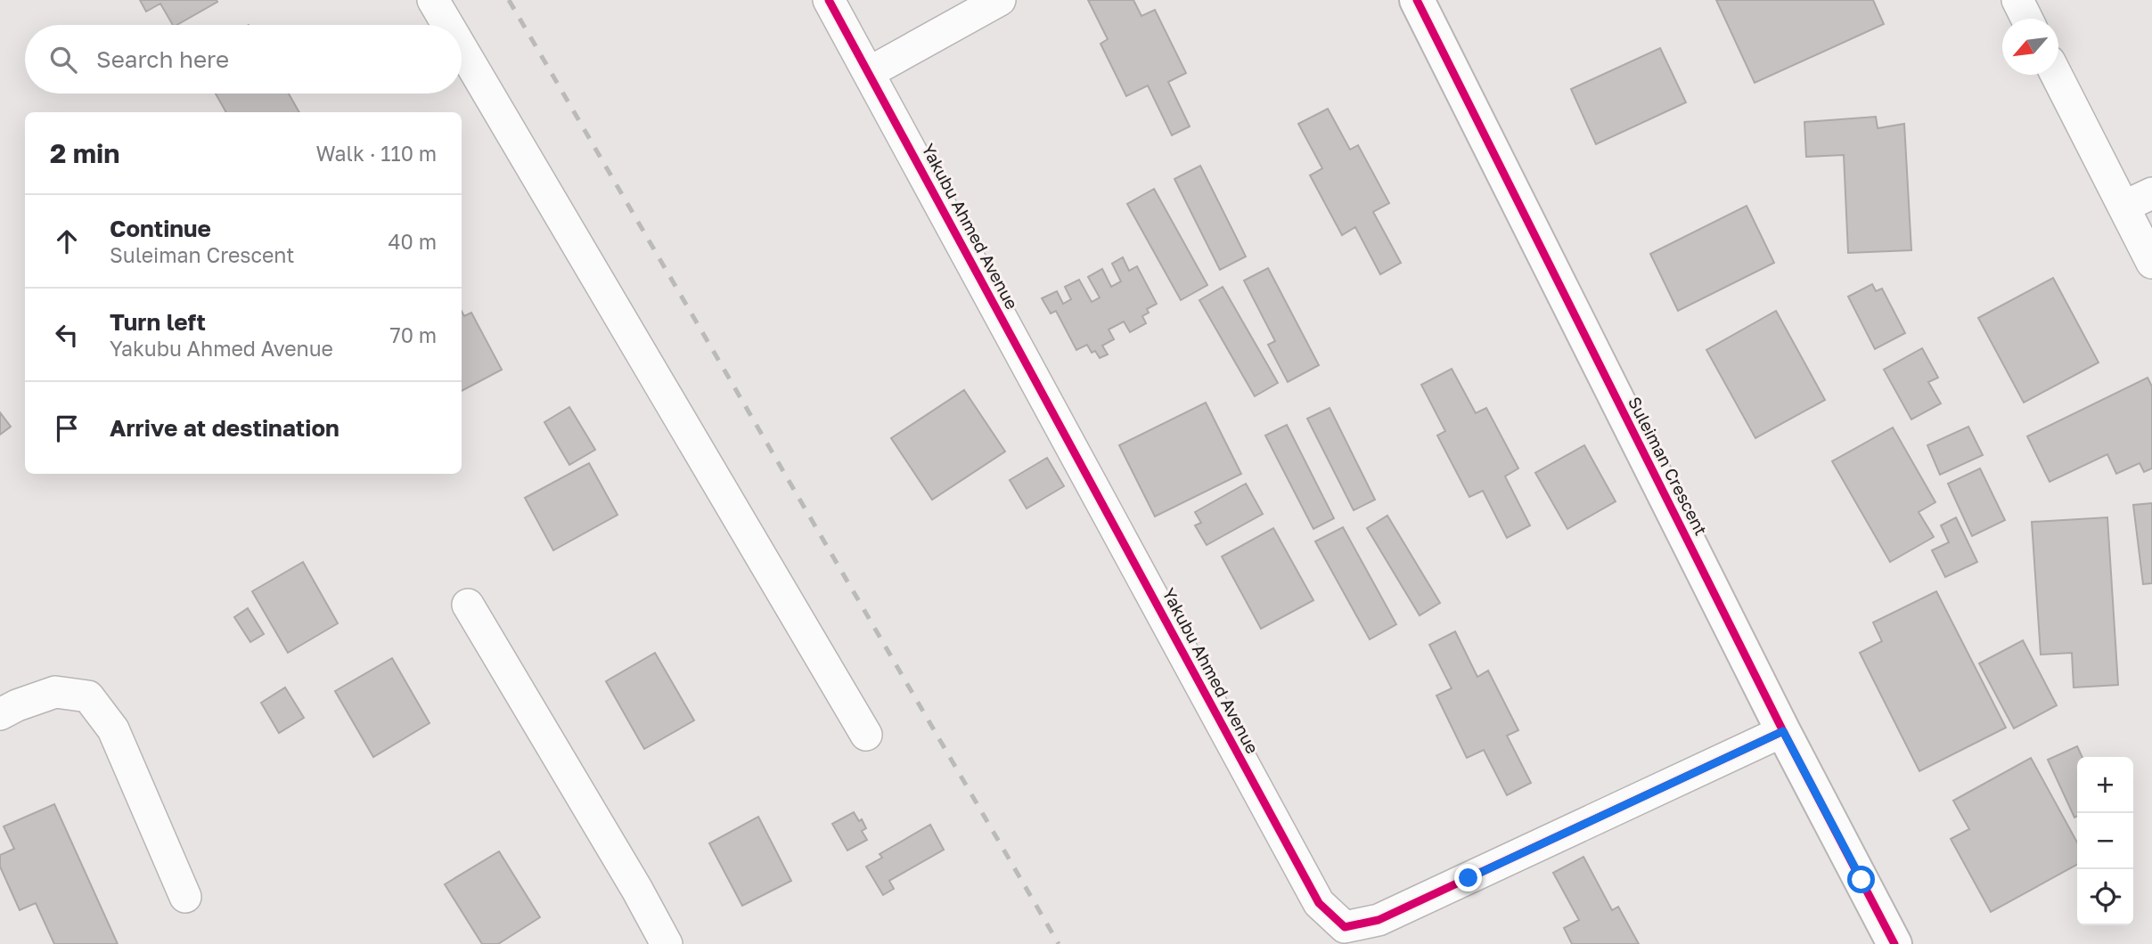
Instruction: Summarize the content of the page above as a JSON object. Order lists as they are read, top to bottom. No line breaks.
{"streets":{"street":["Yakubu Ahmed Avenue","Suleiman Crescent"]},"crossings":[["Yakubu Ahmed Avenue","Suleiman Crescent"]],"north":"bottom left","page":{"search":"Search here","heading":["2 min","Walk · 110 m"],"list":[["Continue","Suleiman Crescent","40 m"],["Turn left","Yakubu Ahmed Avenue","70 m"],"Arrive at destination"],"map_buttons":["+","−"]}}
